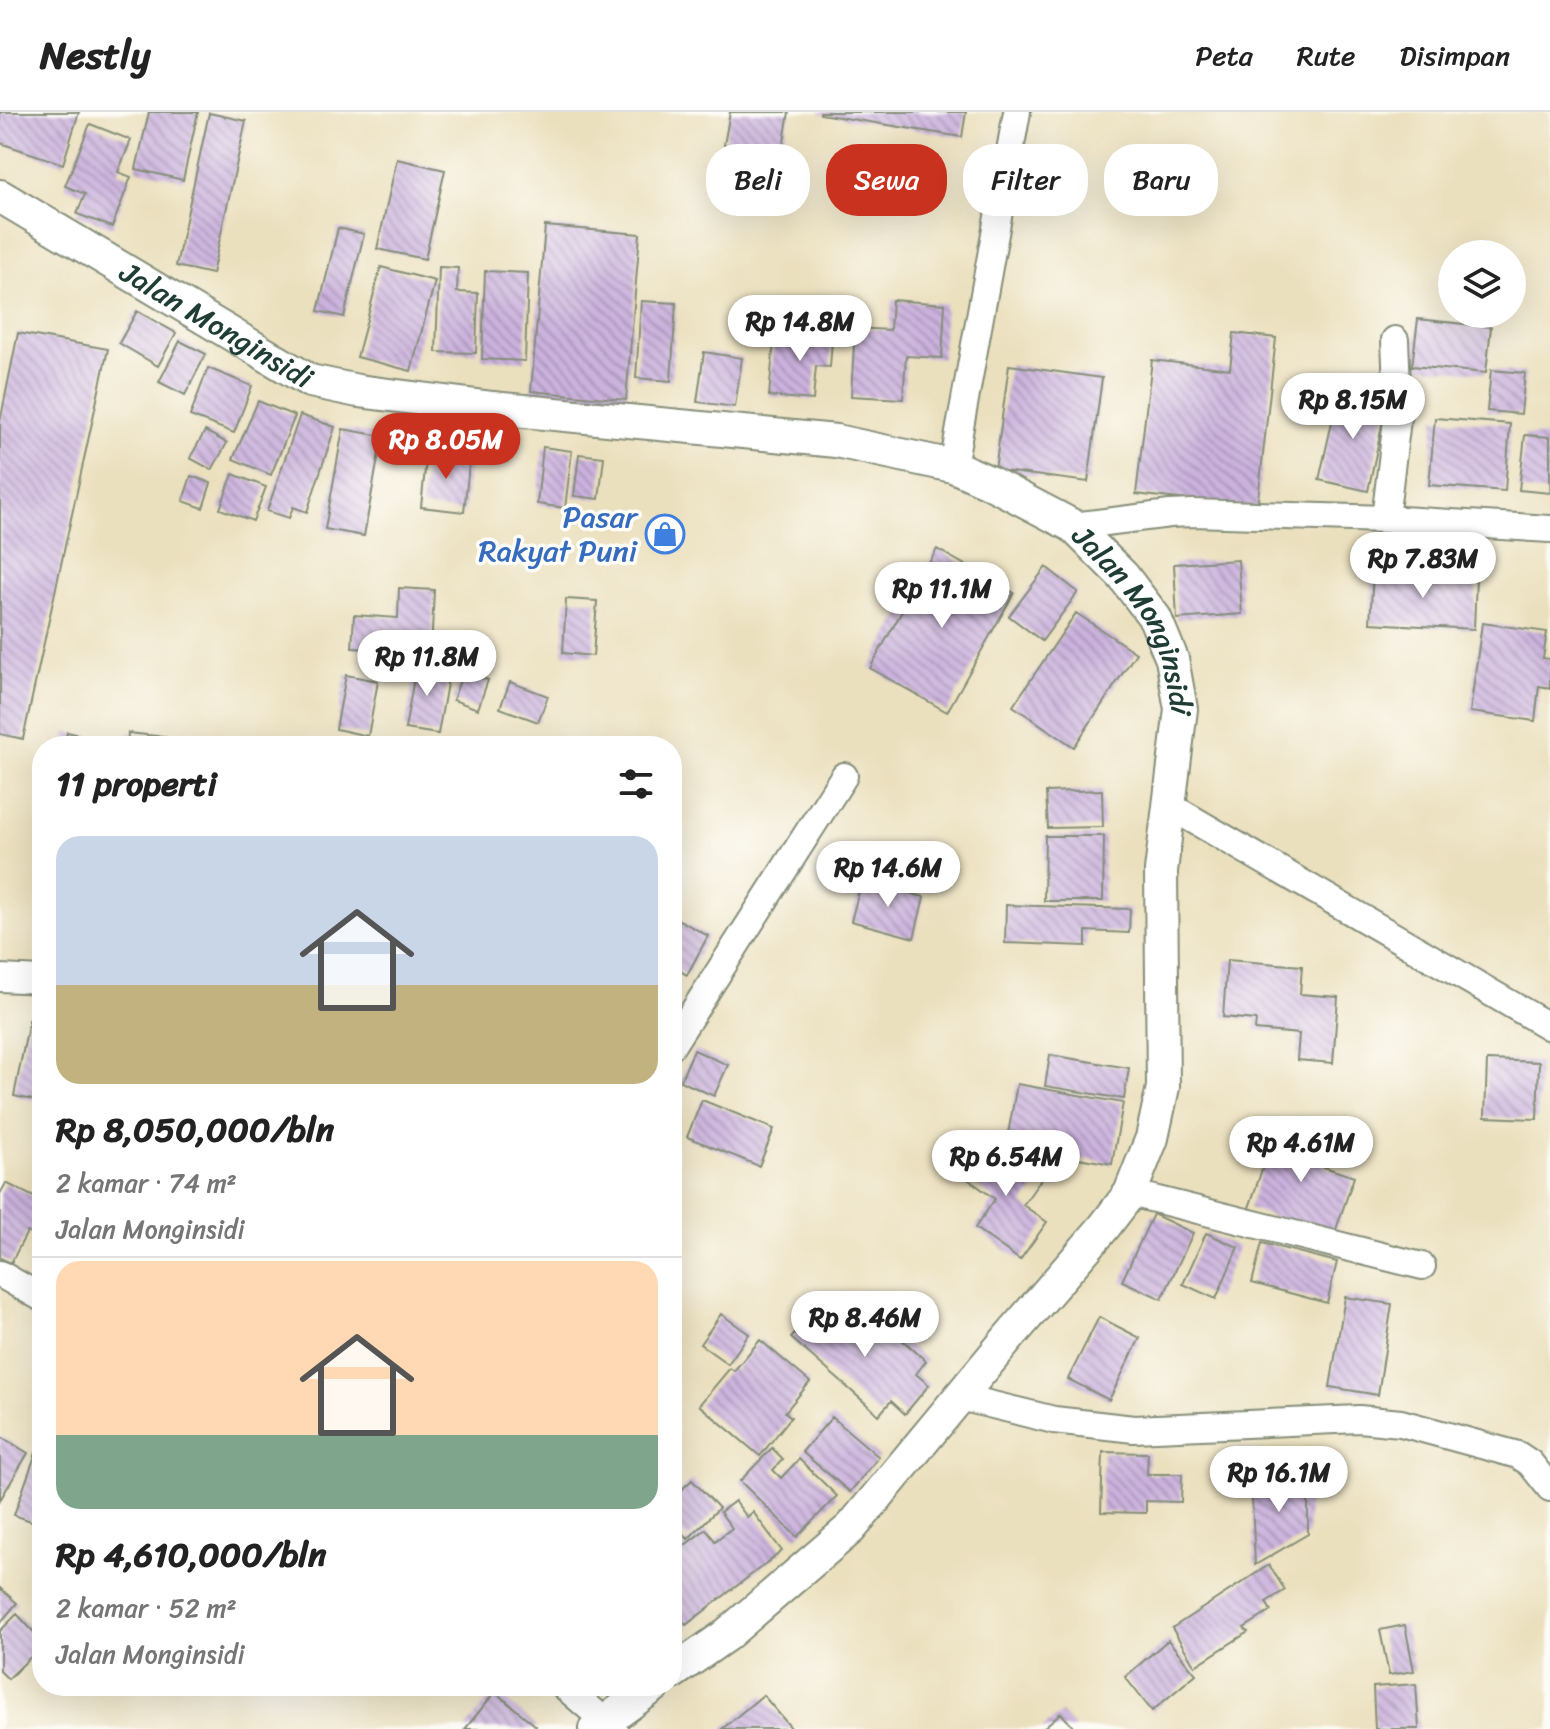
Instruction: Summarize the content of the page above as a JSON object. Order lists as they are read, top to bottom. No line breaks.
{"streets":{"street":["Jalan Monginsidi"]},"places":{"shop":["Pasar Rakyat Puni"]},"page":{"header":"Nestly","nav":["Peta","Rute","Disimpan"],"chip":["Beli","Sewa","Filter","Baru"],"price":["Rp 14.8M","Rp 8.15M","Rp 8.05M","Rp 7.83M","Rp 11.1M","Rp 11.8M","Rp 14.6M","Rp 4.61M","Rp 6.54M","Rp 8.46M","Rp 16.1M"],"heading":"11 properti","list":[{"name":"Rp 8,050,000/bln","note":"2 kamar · 74 m² · Jalan Monginsidi"},{"name":"Rp 4,610,000/bln","note":"2 kamar · 52 m² · Jalan Monginsidi"}]}}
